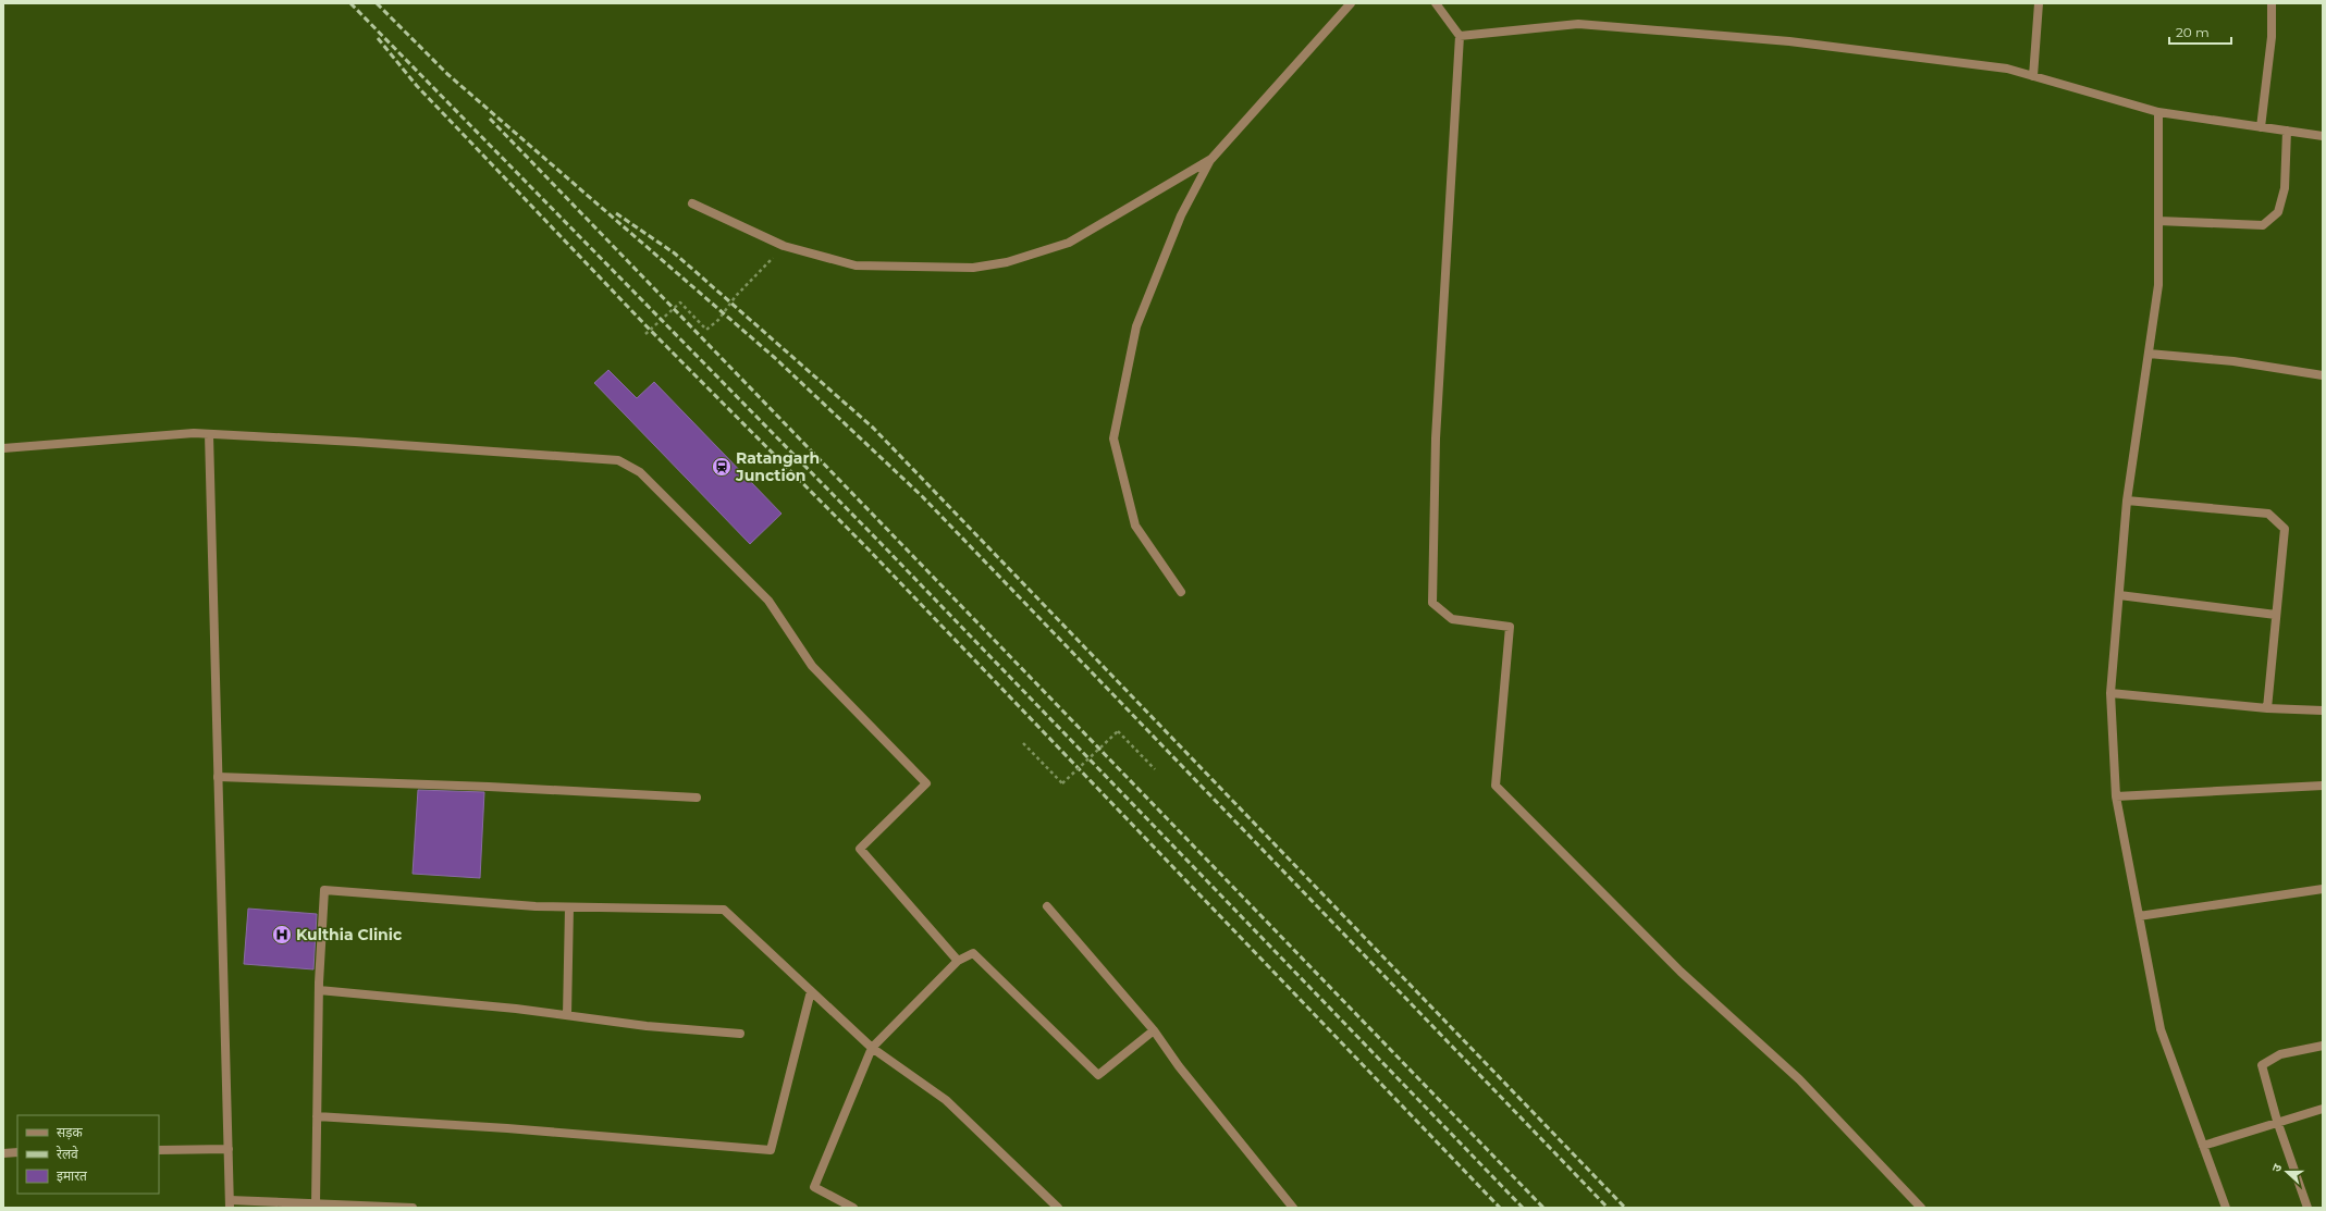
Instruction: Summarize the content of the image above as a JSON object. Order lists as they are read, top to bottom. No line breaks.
{"places":{"station":["Ratangarh Junction"],"hospital":["Kulthia Clinic"]},"legend":["सड़क","रेलवे","इमारत"],"scale_bar":"20 m","north":"left"}
